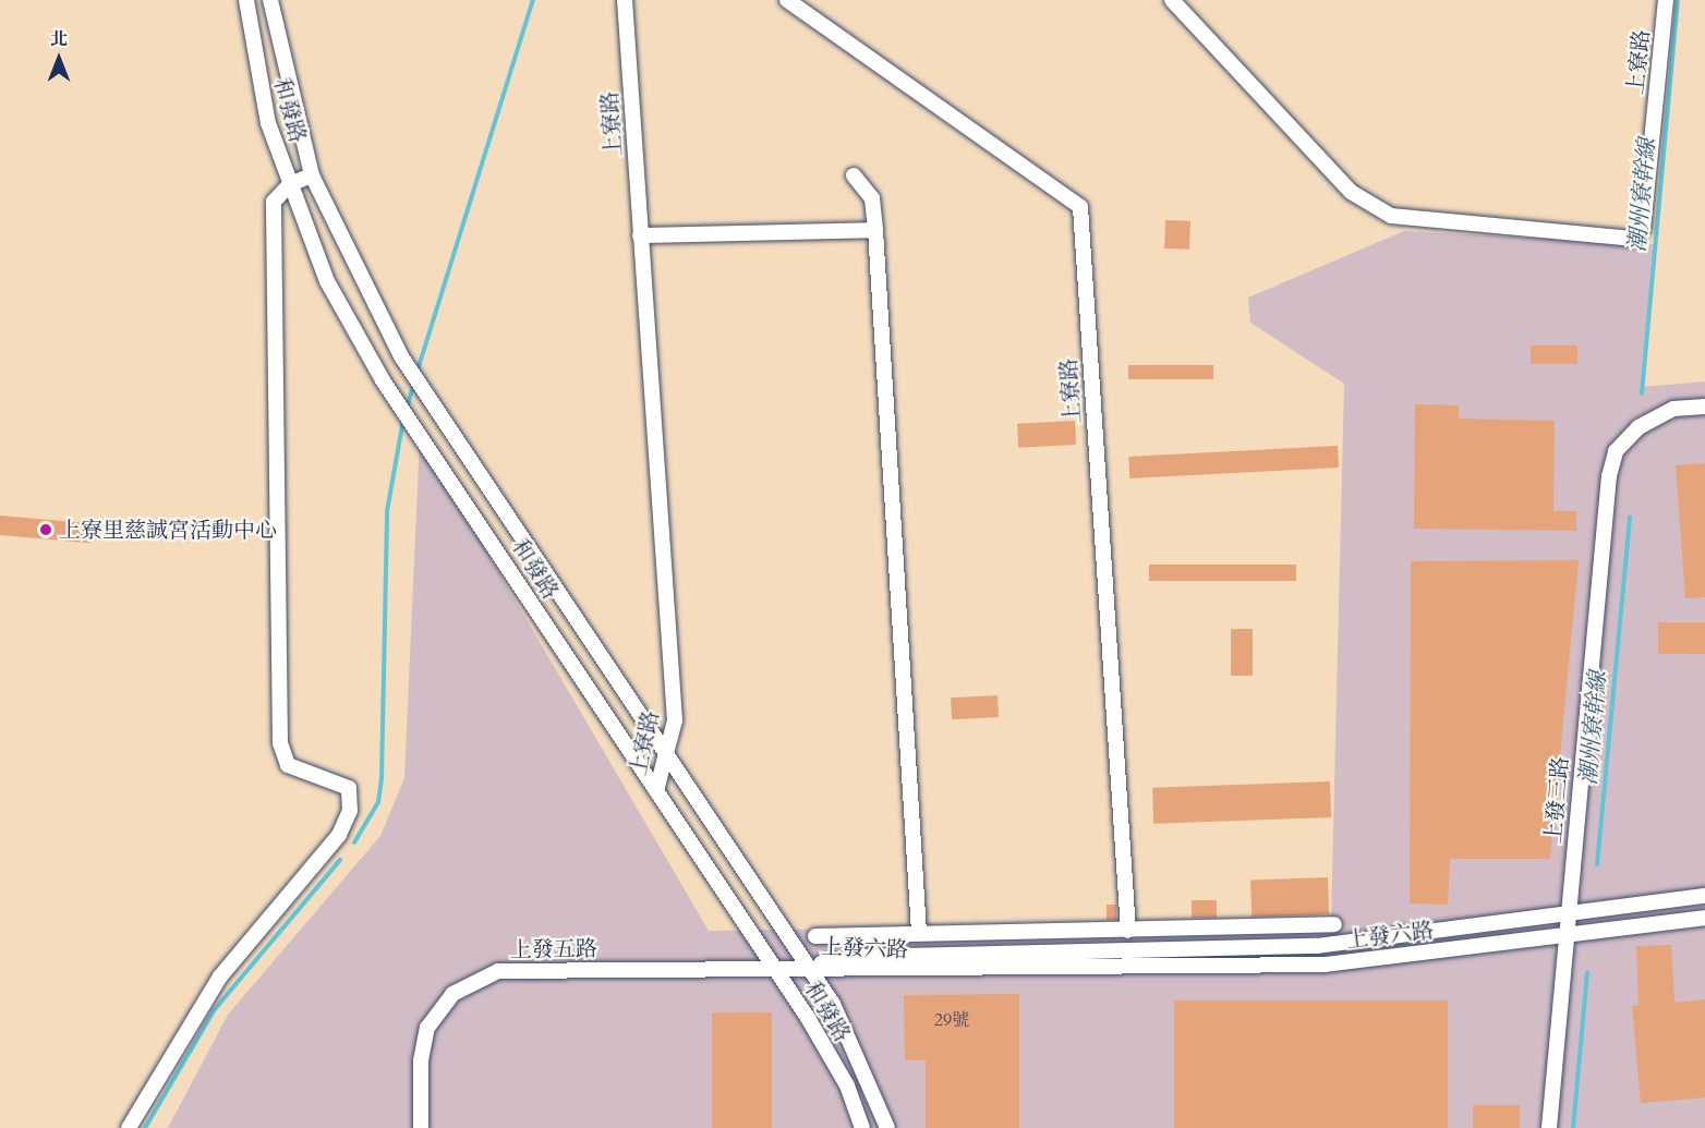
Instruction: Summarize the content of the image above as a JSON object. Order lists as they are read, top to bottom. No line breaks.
{"streets":{"street":["上寮路","和發路","上發三路","上發六路","上發五路"]},"crossings":[["上寮路","和發路"],["和發路","上發六路"],["和發路","上發五路"],["上發三路","上發六路"],["上發六路","上發五路"]],"water":["潮州寮幹線"],"places":["上寮里慈誠宮活動中心"],"house_numbers":["29號"],"north":"top"}
